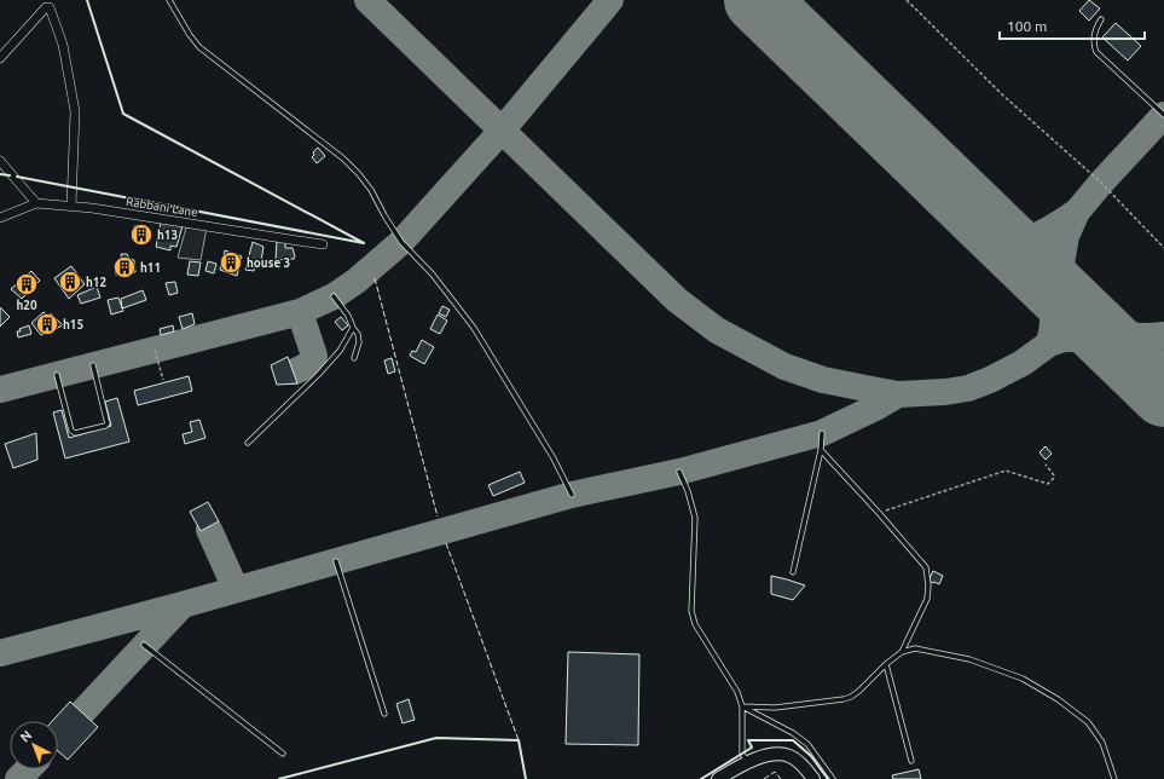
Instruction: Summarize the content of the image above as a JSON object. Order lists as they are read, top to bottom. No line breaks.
{"streets":{"street":["Rabbani Lane"]},"places":{"building":["h13","house 3","h11","h12","h20","h15"]},"scale_bar":"100 m","north":"top left"}
